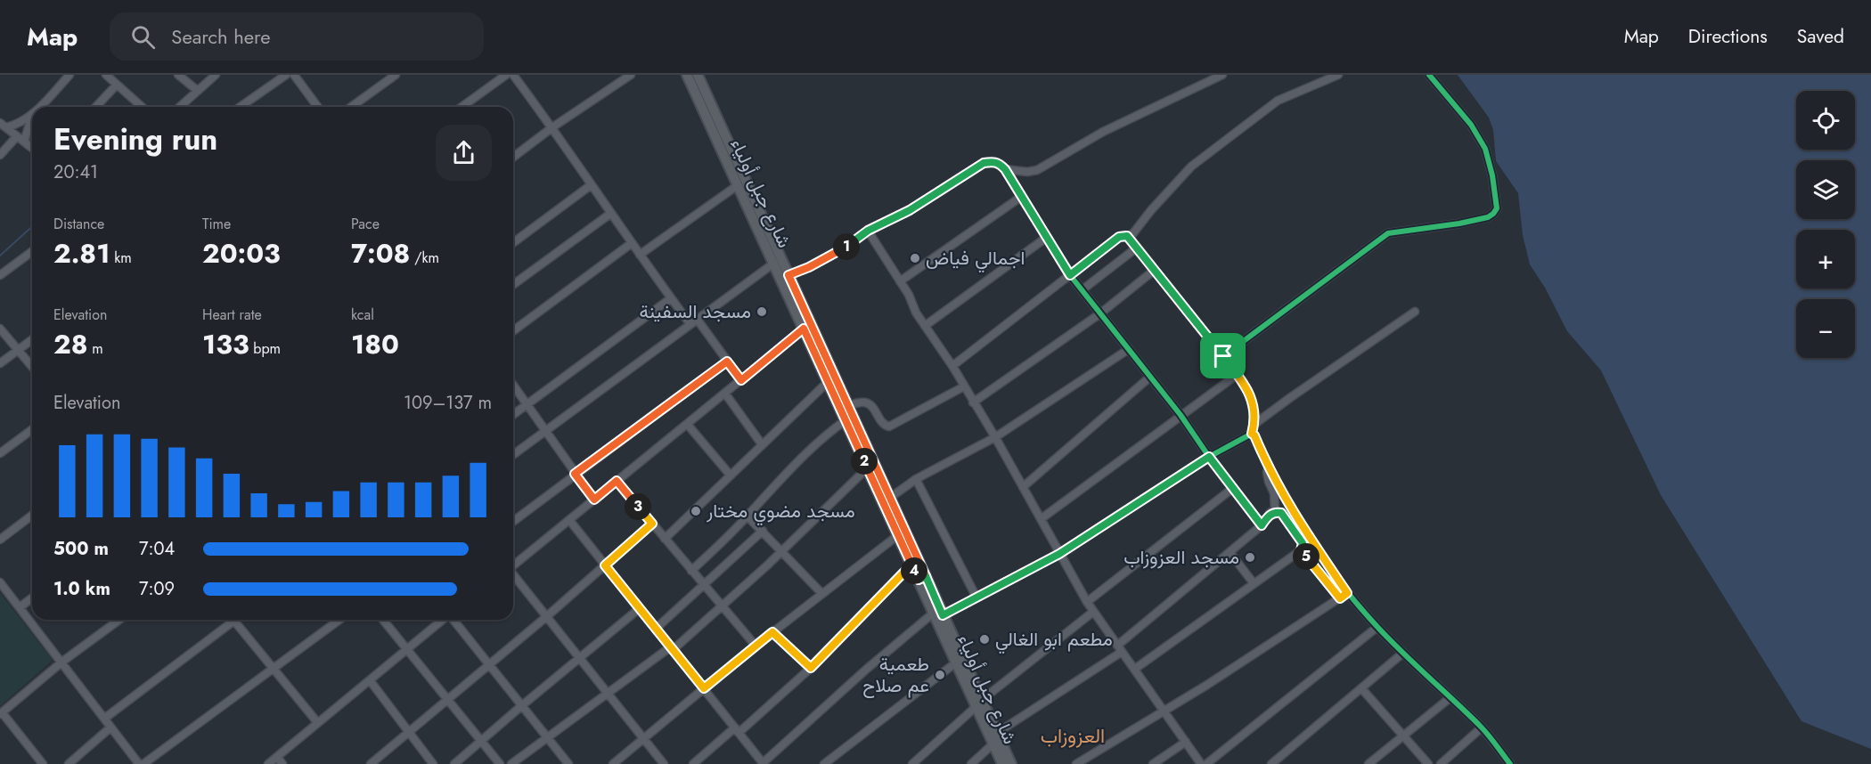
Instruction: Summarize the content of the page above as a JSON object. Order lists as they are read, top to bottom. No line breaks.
{"streets":{"main road":["شارع جبل أولياء"]},"districts":["العزوزاب"],"places":["اجمالي فياض","مسجد السفينة","مسجد مضوي مختار","مسجد العزوزاب","مطعم ابو الغالي","طعمية عم صلاح"],"page":{"header":"Map","search":"Search here","nav":["Map","Directions","Saved"],"map_buttons":["+","−"],"heading":["Evening run","20:41"],"stats":[["Distance","2.81 km"],["Time","20:03"],["Pace","7:08 /km"],["Elevation","28 m"],["Heart rate","133 bpm"],["kcal","180"]],"pins":["1","2","3","5","4"],"chart":["Elevation","109–137 m"],"list":[{"name":"500 m","note":"7:04"},{"name":"1.0 km","note":"7:09"}]}}
